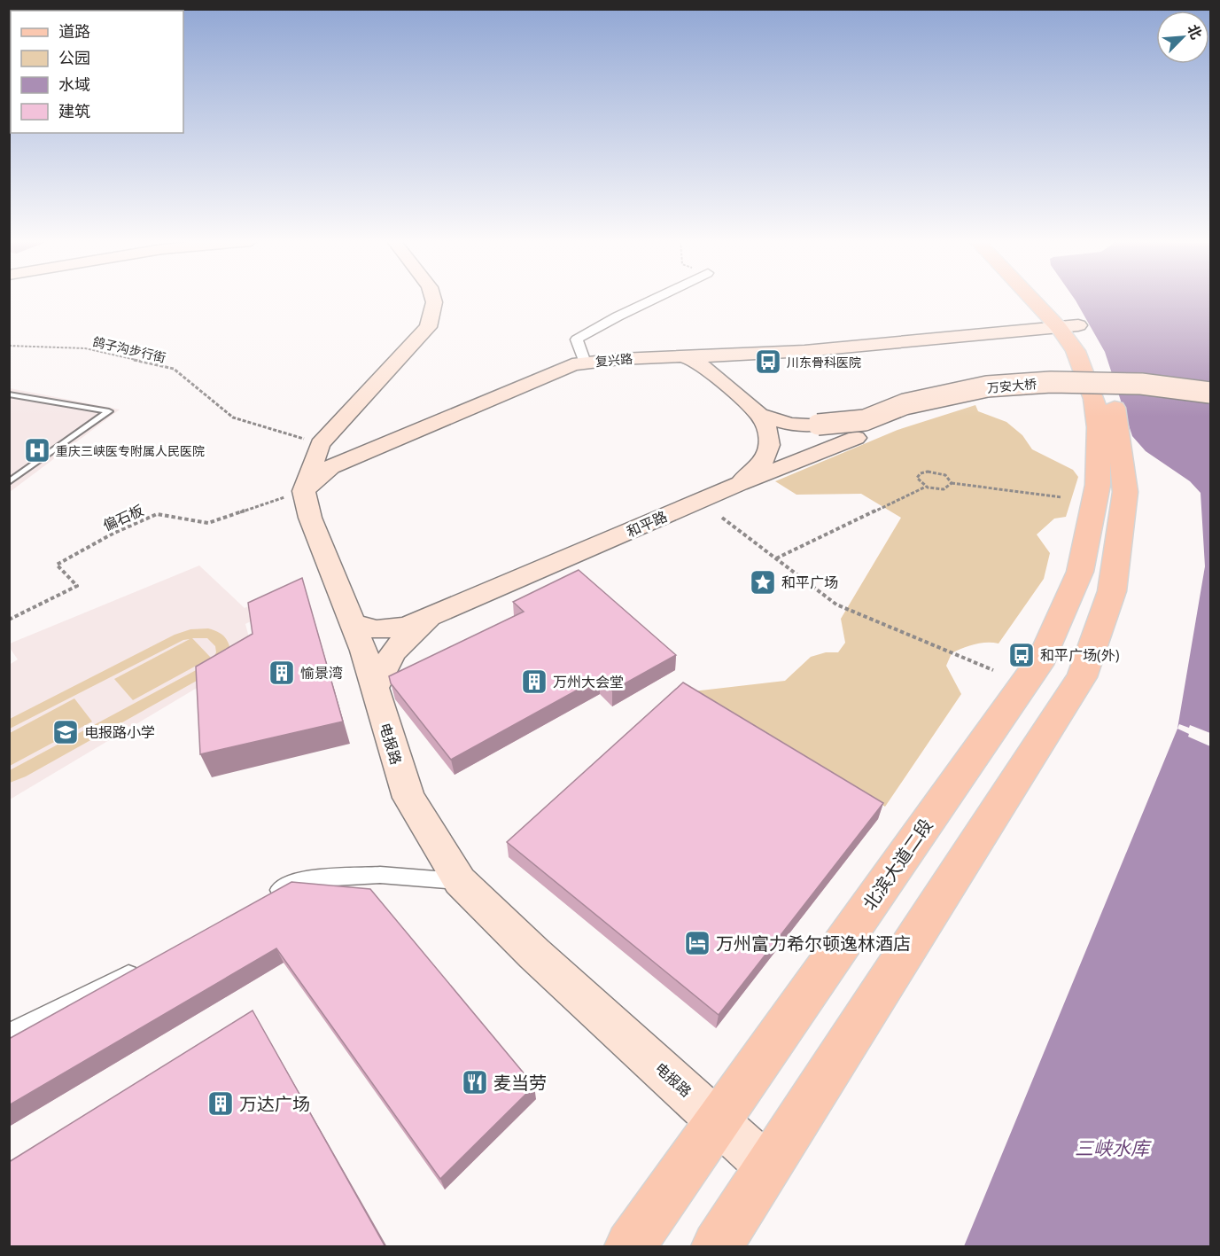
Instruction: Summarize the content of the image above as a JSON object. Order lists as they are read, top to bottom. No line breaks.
{"streets":{"main road":["复兴路","万安大桥","和平路","电报路","北滨大道二段"],"path":["鸽子沟步行街","偏石板"]},"crossings":[["复兴路","偏石板"],["复兴路","电报路"],["万安大桥","和平路"],["偏石板","电报路"],["和平路","电报路"],["电报路","北滨大道二段"]],"water":["三峡水库"],"places":{"bus stop":["川东骨科医院","和平广场(外)"],"hospital":["重庆三峡医专附属人民医院"],"place":["和平广场"],"building":["愉景湾","万州大会堂","万达广场"],"school or university":["电报路小学"],"hotel":["万州富力希尔顿逸林酒店"],"restaurant":["麦当劳"]},"legend":["道路","公园","水域","建筑"],"north":"top right"}
